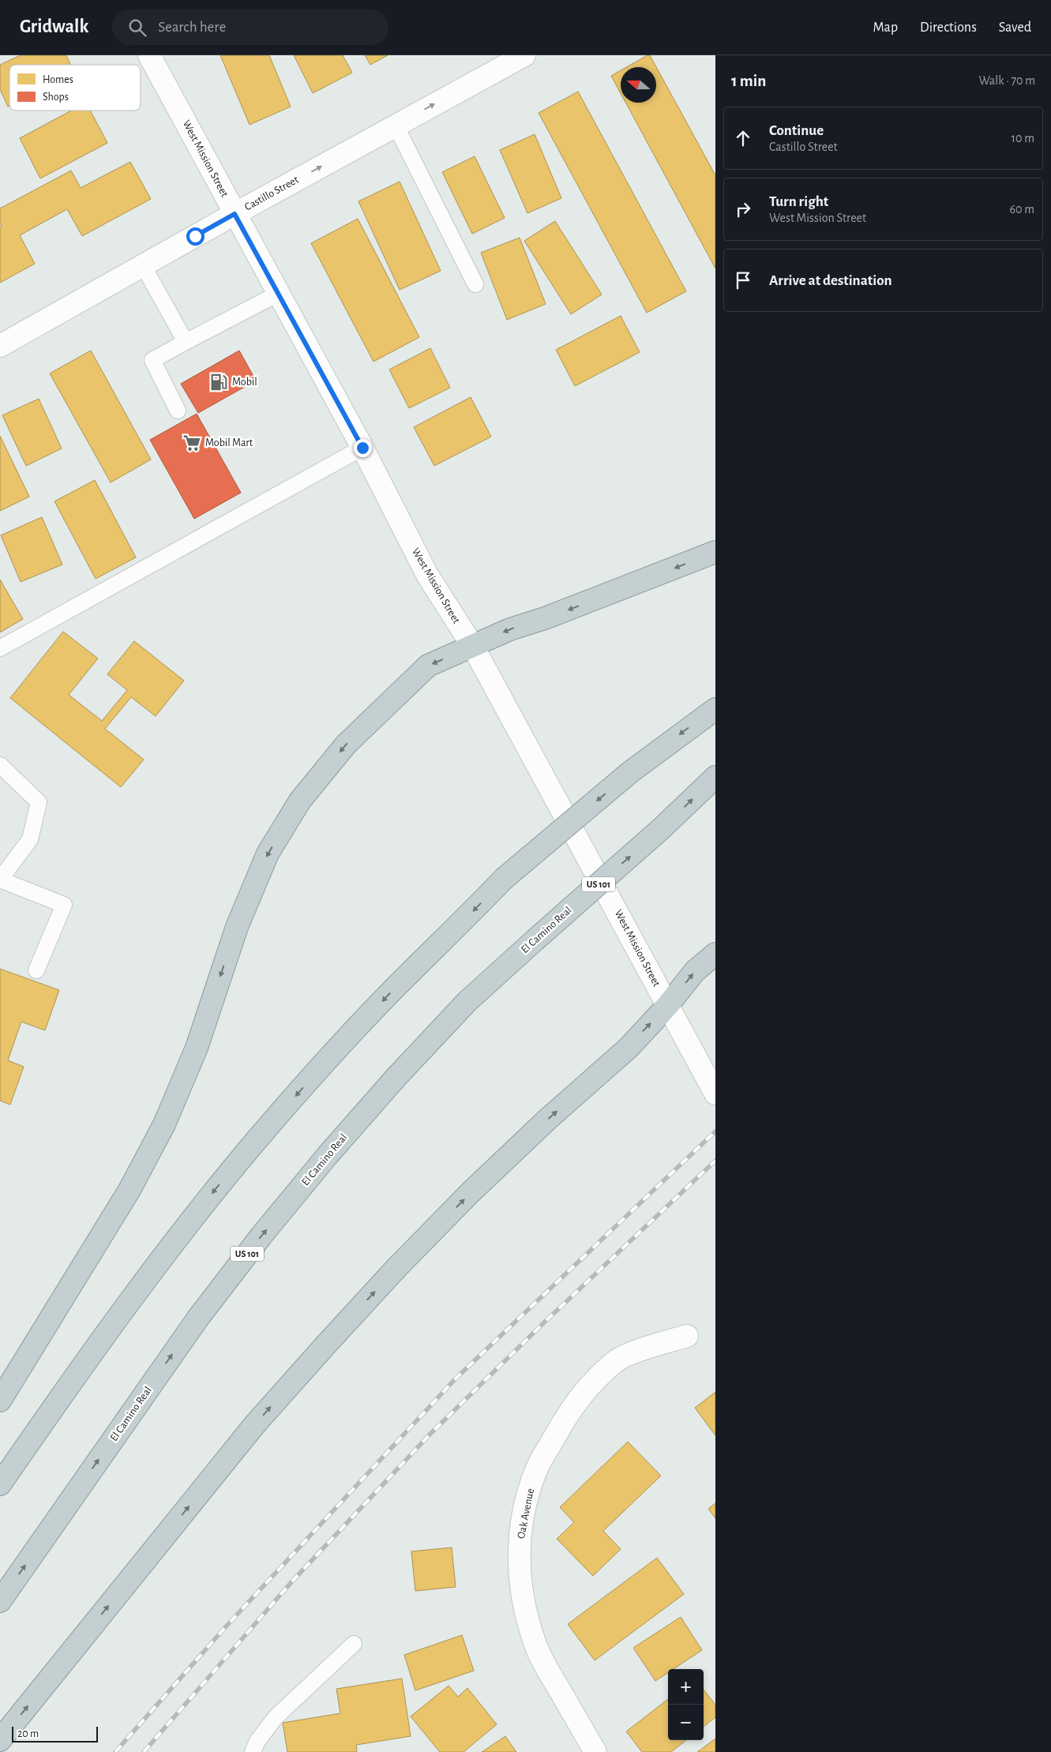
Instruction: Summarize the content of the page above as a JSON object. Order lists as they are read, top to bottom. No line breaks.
{"streets":{"highway":["US 101","El Camino Real"],"street":["West Mission Street","Castillo Street","Oak Avenue"]},"crossings":[["West Mission Street","Castillo Street"]],"one_way":["Castillo Street"],"places":{"fuel station":["Mobil"],"supermarket":["Mobil Mart"]},"legend":["Homes","Shops"],"scale_bar":"20 m","north":"left","page":{"header":"Gridwalk","search":"Search here","nav":["Map","Directions","Saved"],"heading":["1 min","Walk · 70 m"],"list":[["Continue","Castillo Street","10 m"],["Turn right","West Mission Street","60 m"],"Arrive at destination"],"map_buttons":["+","−"],"scale":"20 m"}}
